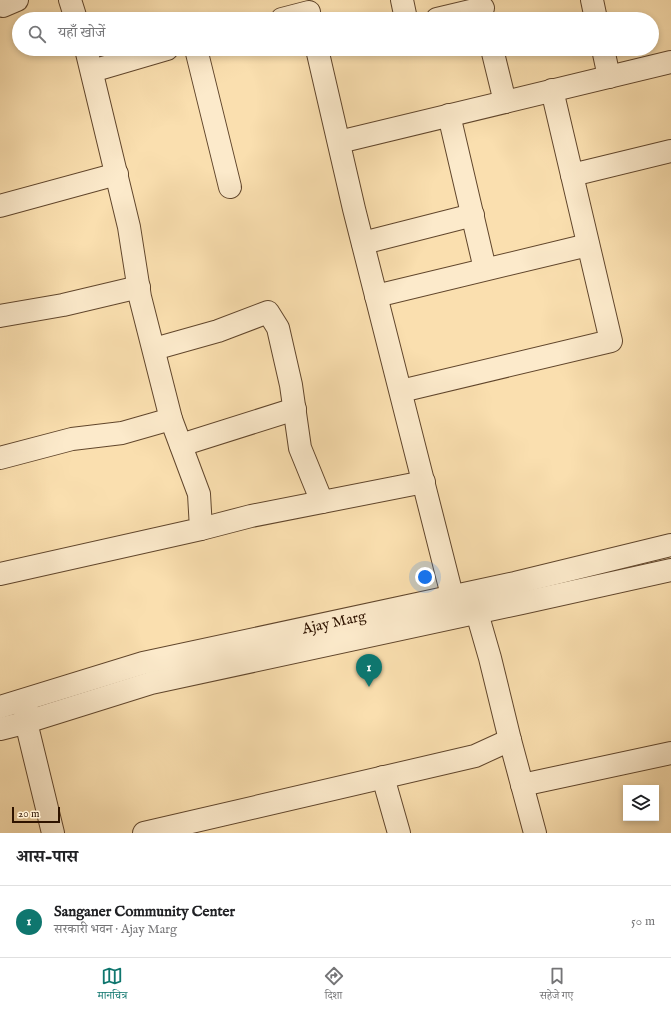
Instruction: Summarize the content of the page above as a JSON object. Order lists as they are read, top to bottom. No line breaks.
{"streets":{"street":["Ajay Marg"]},"scale_bar":"20 m","page":{"search":"यहाँ खोजें","pins":"1","scale":"20 m","heading":"आस-पास","list":[{"mark":"1","name":"Sanganer Community Center","note":"सरकारी भवन · Ajay Marg","value":"50 m"}],"nav":["मानचित्र","दिशा","सहेजे गए"]}}
